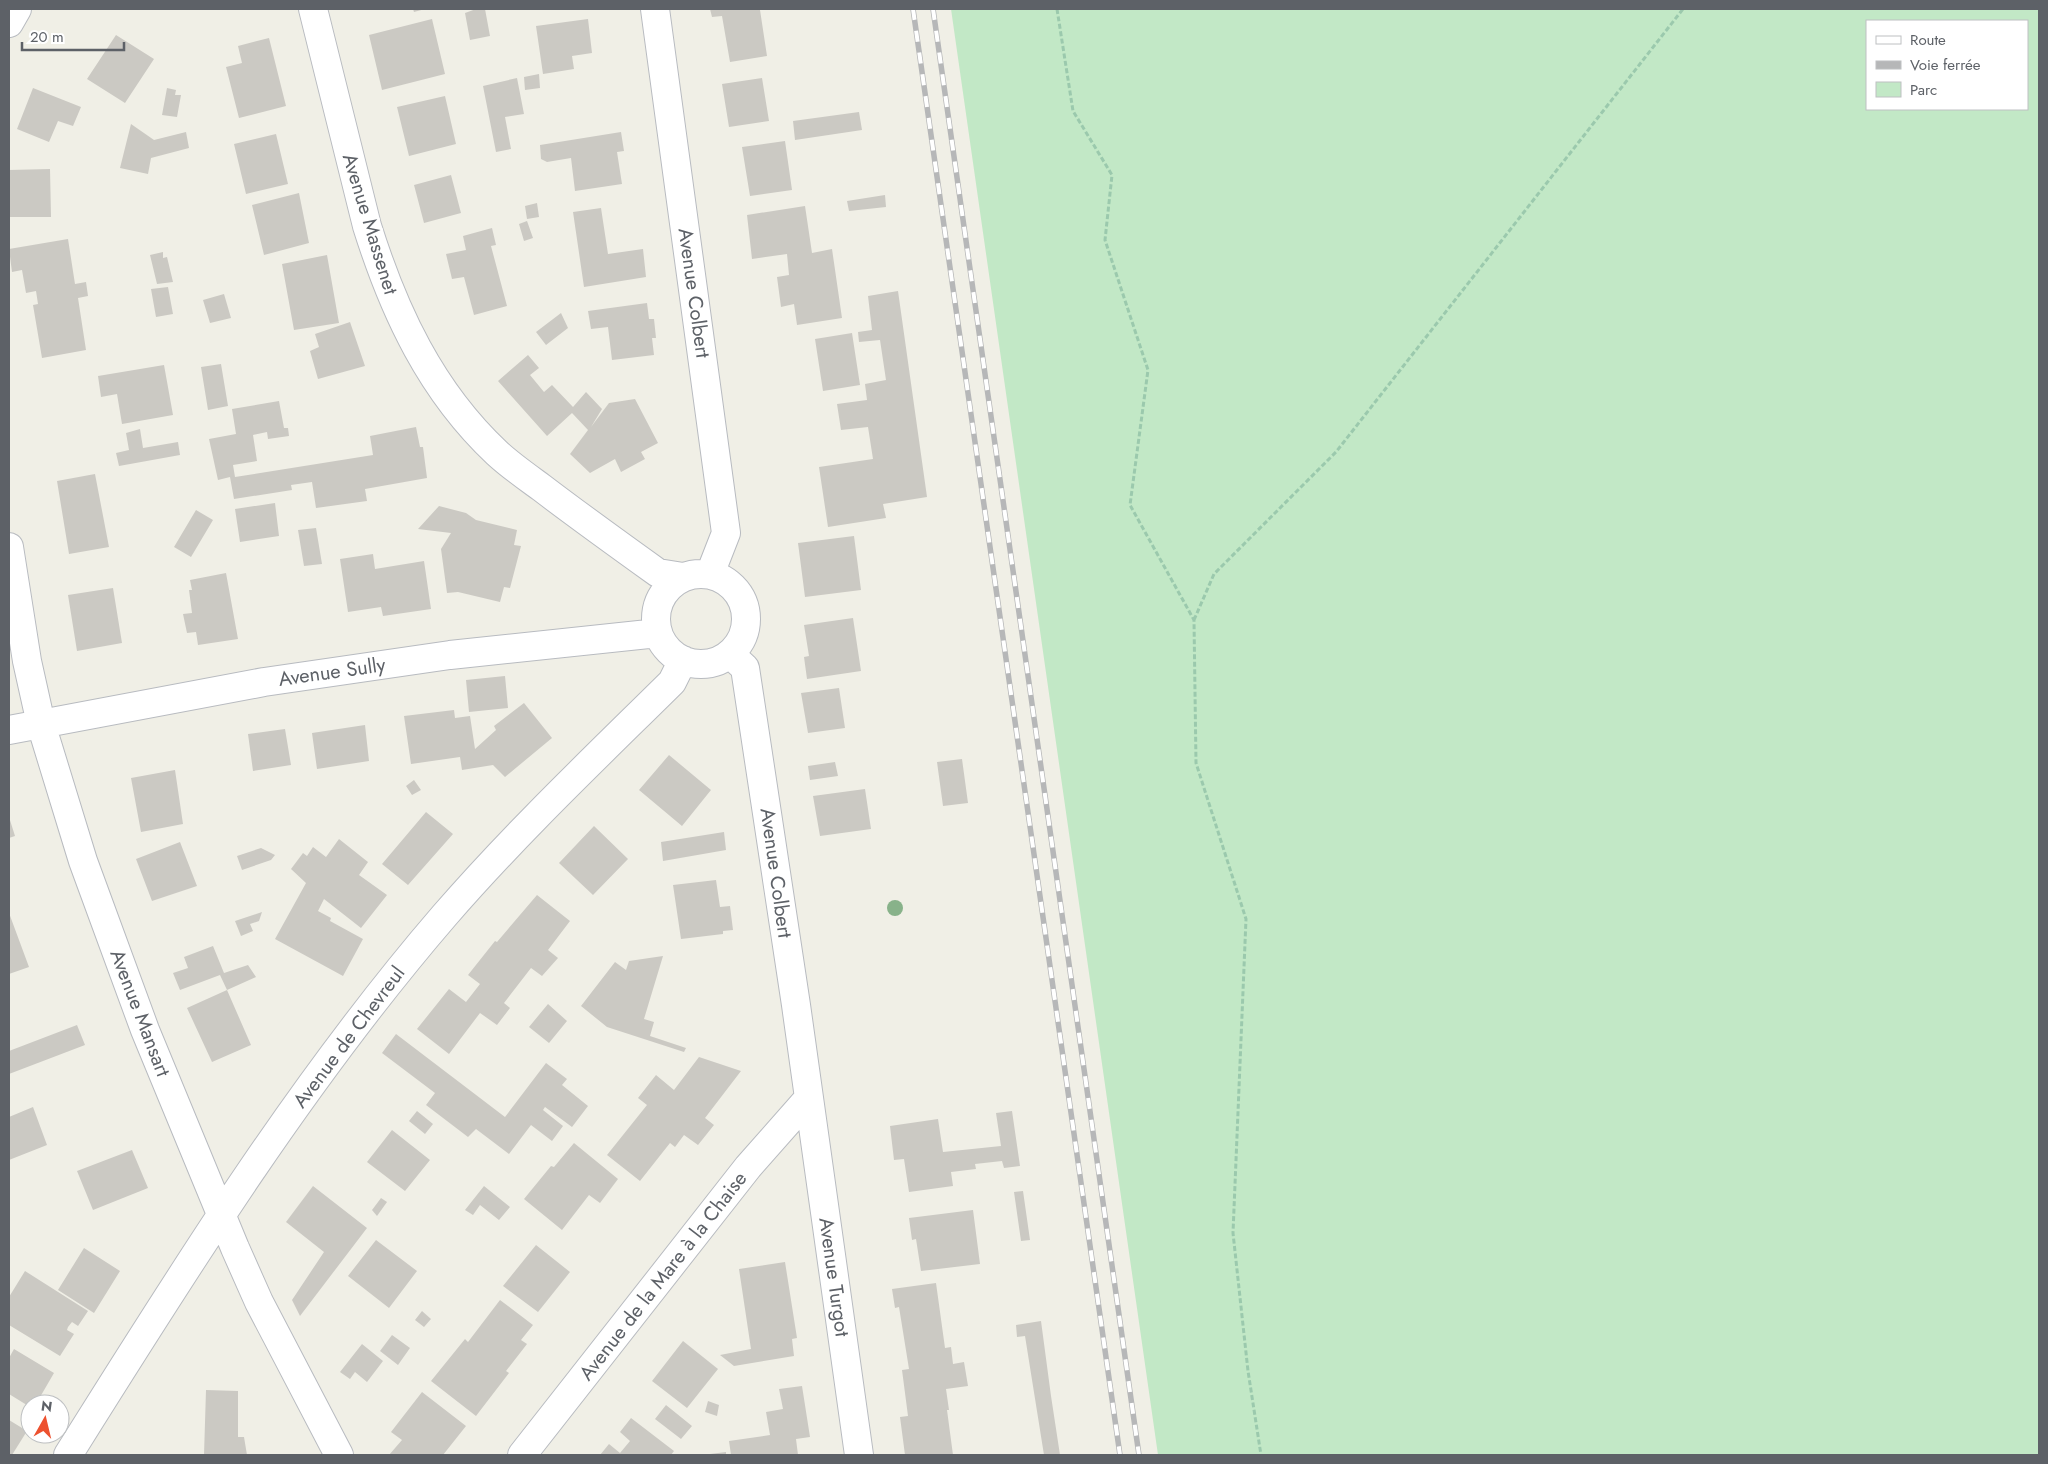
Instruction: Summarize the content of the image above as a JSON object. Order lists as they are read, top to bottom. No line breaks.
{"streets":{"street":["Avenue Massenet","Avenue Colbert","Avenue Sully","Avenue Mansart","Avenue de Chevreul","Avenue de la Mare à la Chaise","Avenue Turgot"]},"crossings":[["Avenue Massenet","Avenue Colbert"],["Avenue Massenet","Avenue Sully"],["Avenue Massenet","Avenue de Chevreul"],["Avenue Colbert","Avenue Sully"],["Avenue Colbert","Avenue de Chevreul"],["Avenue Colbert","Avenue de la Mare à la Chaise"],["Avenue Colbert","Avenue Turgot"],["Avenue Sully","Avenue Mansart"],["Avenue Sully","Avenue de Chevreul"],["Avenue Mansart","Avenue de Chevreul"],["Avenue de la Mare à la Chaise","Avenue Turgot"]],"legend":["Route","Voie ferrée","Parc"],"scale_bar":"20 m","north":"top"}
